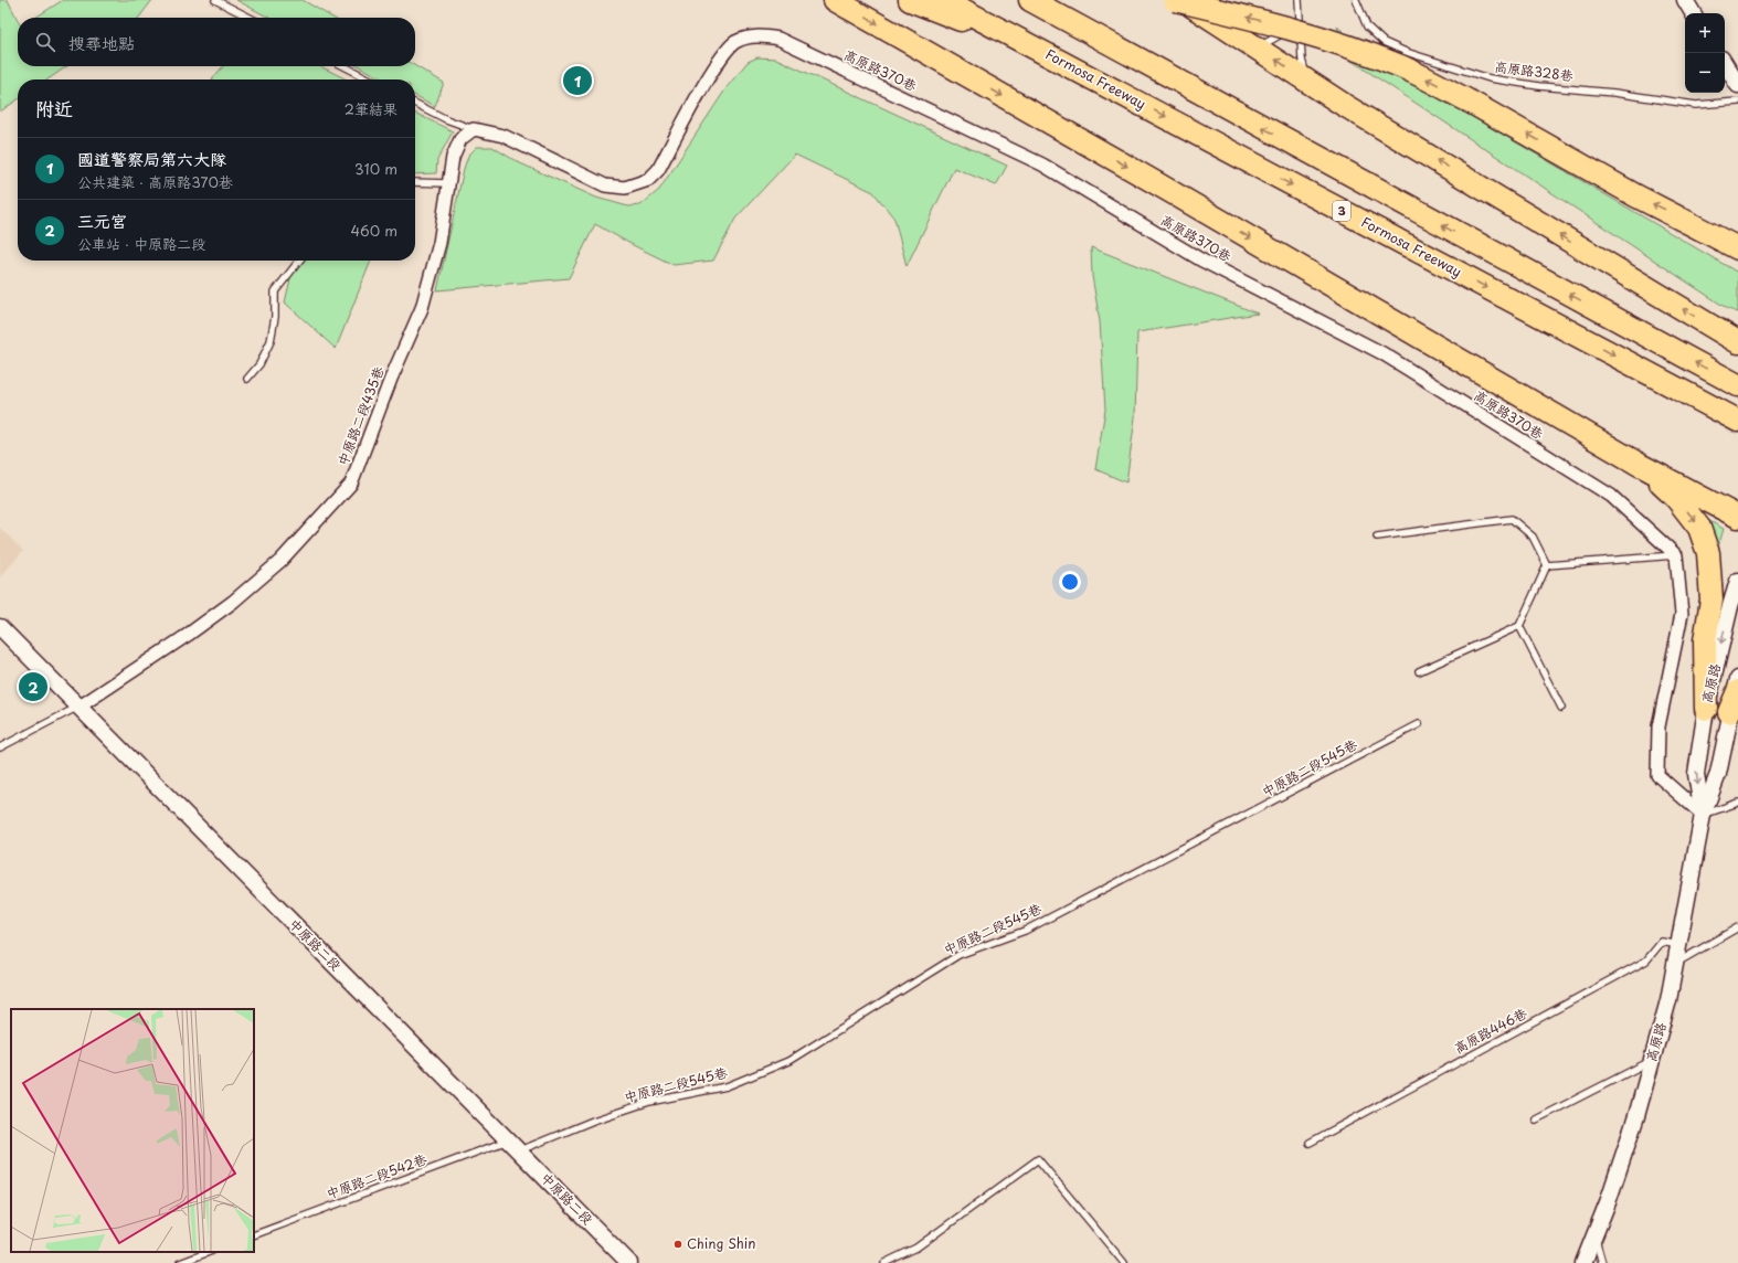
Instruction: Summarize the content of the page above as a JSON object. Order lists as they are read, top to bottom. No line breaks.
{"streets":{"highway":["Formosa Freeway","3"],"street":["高原路370巷","中原路二段435巷","高原路","中原路二段"],"lane":["高原路328巷","中原路二段545巷","高原路446巷","中原路二段542巷"]},"crossings":[["高原路370巷","中原路二段435巷"],["中原路二段435巷","中原路二段"],["高原路","高原路446巷"],["中原路二段545巷","中原路二段"],["中原路二段545巷","中原路二段542巷"],["中原路二段","中原路二段542巷"]],"places":["Ching Shin"],"page":{"map_buttons":["+","−"],"search":"搜尋地點","pins":["1","2"],"heading":["附近","2筆結果"],"list":[{"mark":"1","name":"國道警察局第六大隊","note":"公共建築 · 高原路370巷","value":"310 m"},{"mark":"2","name":"三元宮","note":"公車站 · 中原路二段","value":"460 m"}]}}
